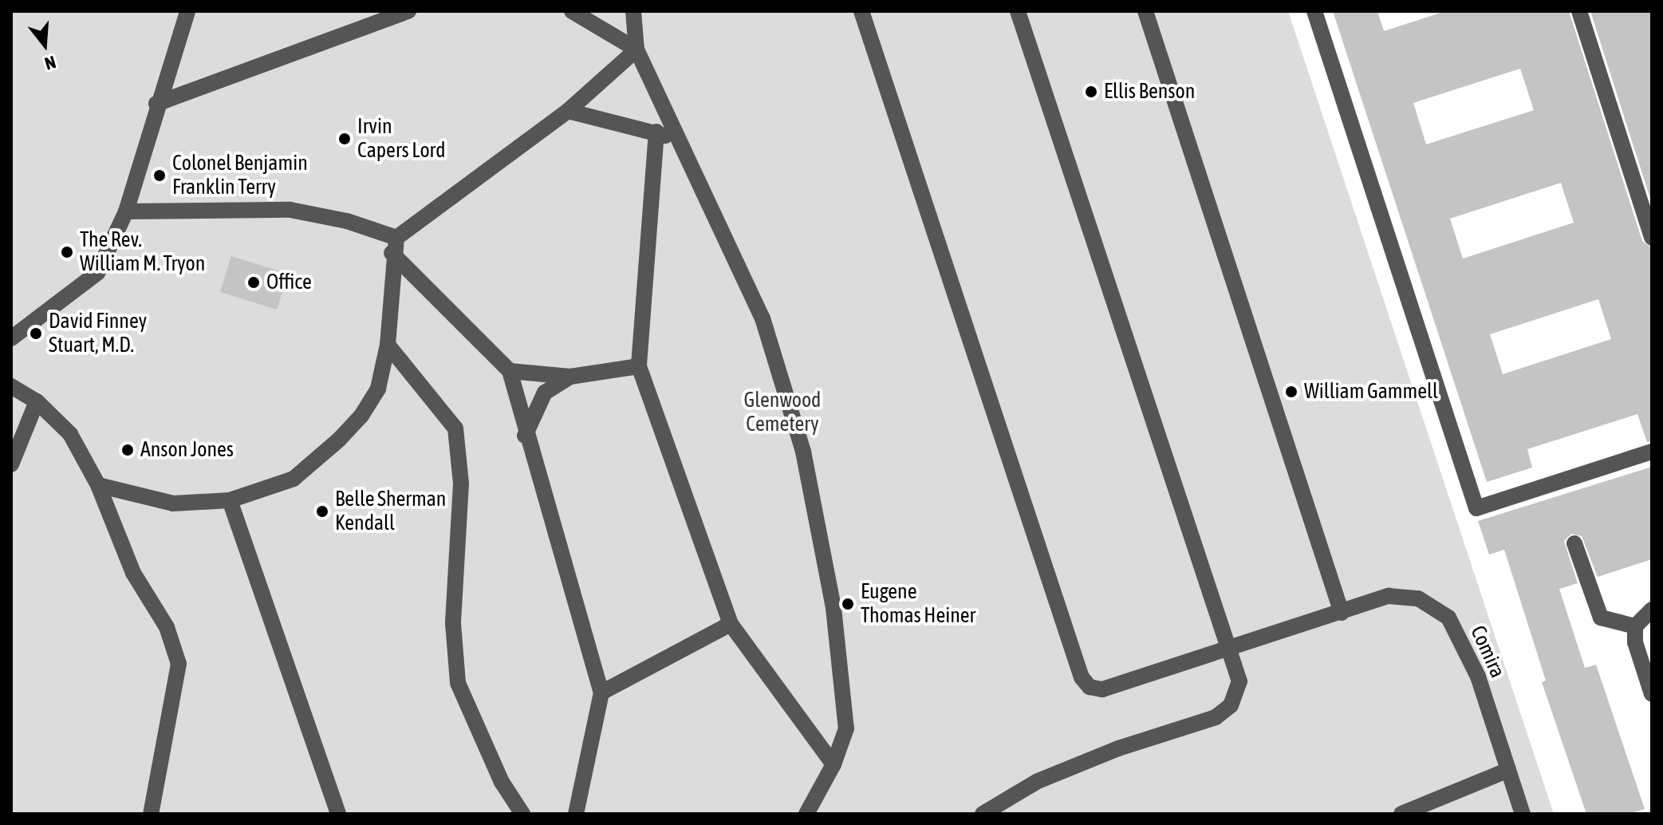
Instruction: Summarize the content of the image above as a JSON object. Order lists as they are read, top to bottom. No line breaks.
{"streets":{"street":["Comira"]},"parks":["Glenwood Cemetery"],"places":["Ellis Benson","Irvin Capers Lord","Colonel Benjamin Franklin Terry","The Rev. William M. Tryon","Office","David Finney Stuart, M.D.","William Gammell","Anson Jones","Belle Sherman Kendall","Eugene Thomas Heiner"],"north":"bottom"}
